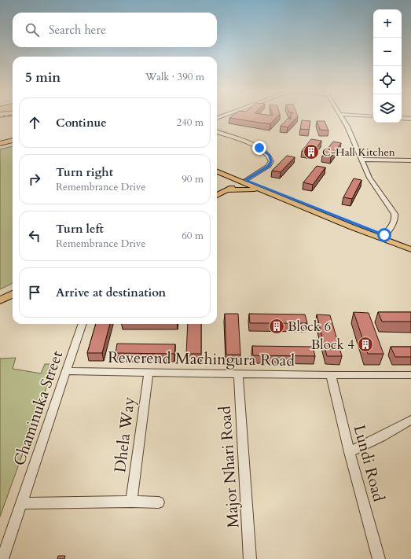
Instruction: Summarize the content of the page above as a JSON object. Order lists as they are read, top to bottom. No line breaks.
{"streets":{"street":["Reverend Machingura Road","Chaminuka Street","Dhela Way","Lundi Road","Major Nhari Road"]},"crossings":[["Reverend Machingura Road","Chaminuka Street"],["Reverend Machingura Road","Dhela Way"],["Reverend Machingura Road","Lundi Road"],["Reverend Machingura Road","Major Nhari Road"]],"places":{"building":["C-Hall Kitchen","Block 6","Block 4"]},"page":{"map_buttons":["+","−"],"search":"Search here","heading":["5 min","Walk · 390 m"],"list":[["Continue","240 m"],["Turn right","Remembrance Drive","90 m"],["Turn left","Remembrance Drive","60 m"],"Arrive at destination"]}}
